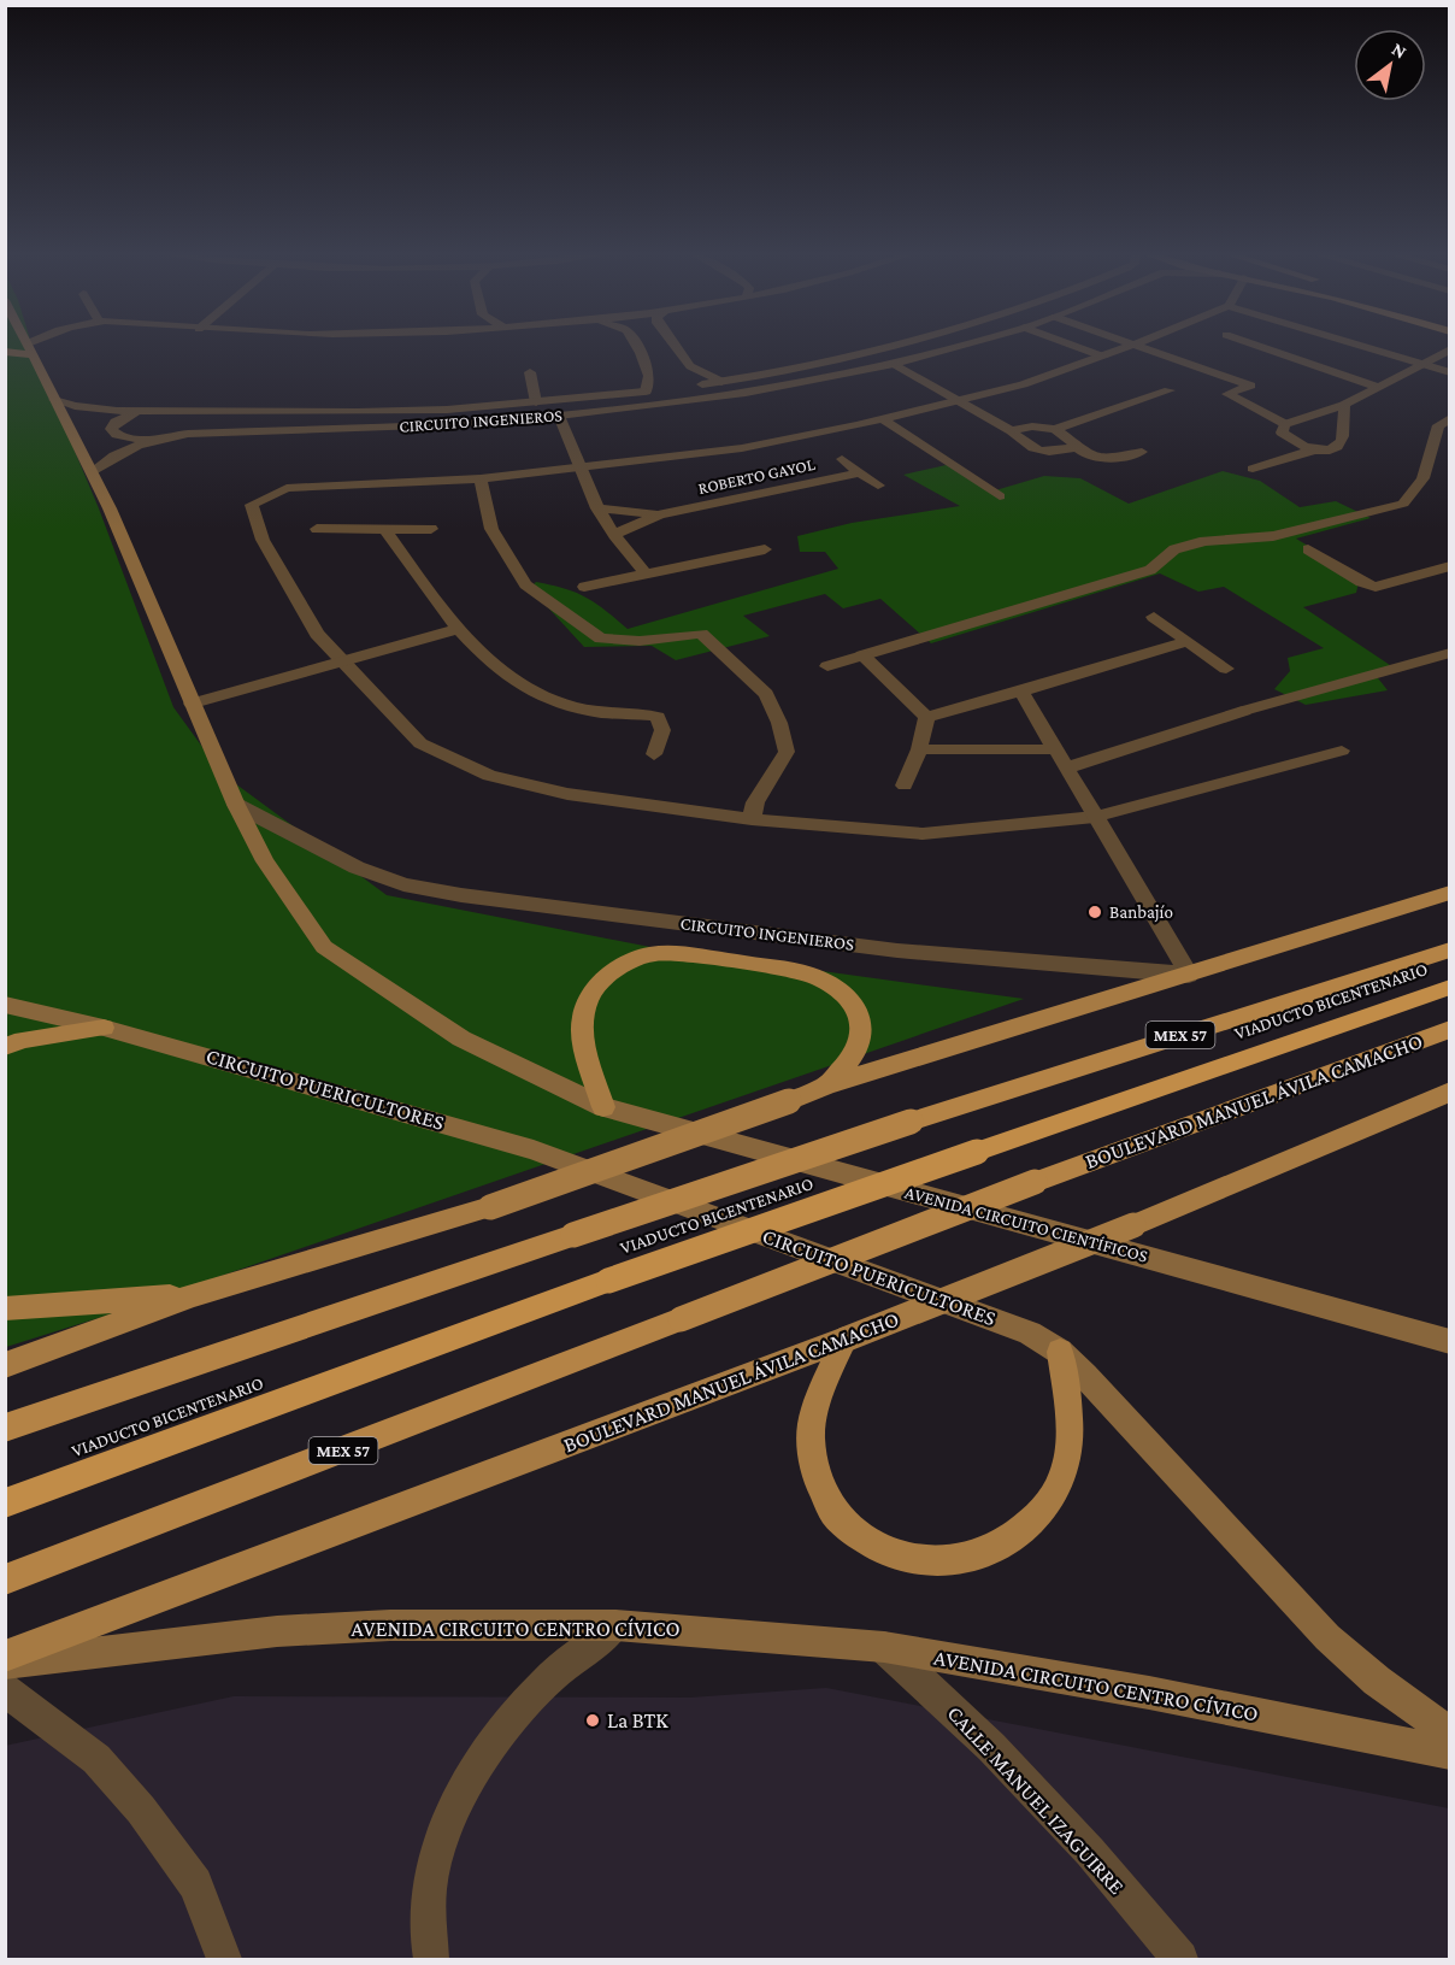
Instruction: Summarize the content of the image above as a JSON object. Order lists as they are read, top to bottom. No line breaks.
{"streets":{"highway":["VIADUCTO BICENTENARIO","MEX 57","BOULEVARD MANUEL ÁVILA CAMACHO"],"main road":["CIRCUITO PUERICULTORES","AVENIDA CIRCUITO CIENTÍFICOS","AVENIDA CIRCUITO CENTRO CÍVICO"],"street":["CIRCUITO INGENIEROS","ROBERTO GAYOL","CALLE MANUEL IZAGUIRRE"]},"crossings":[["AVENIDA CIRCUITO CENTRO CÍVICO","CALLE MANUEL IZAGUIRRE"]],"places":["Banbajío","La BTK"],"north":"top right"}
